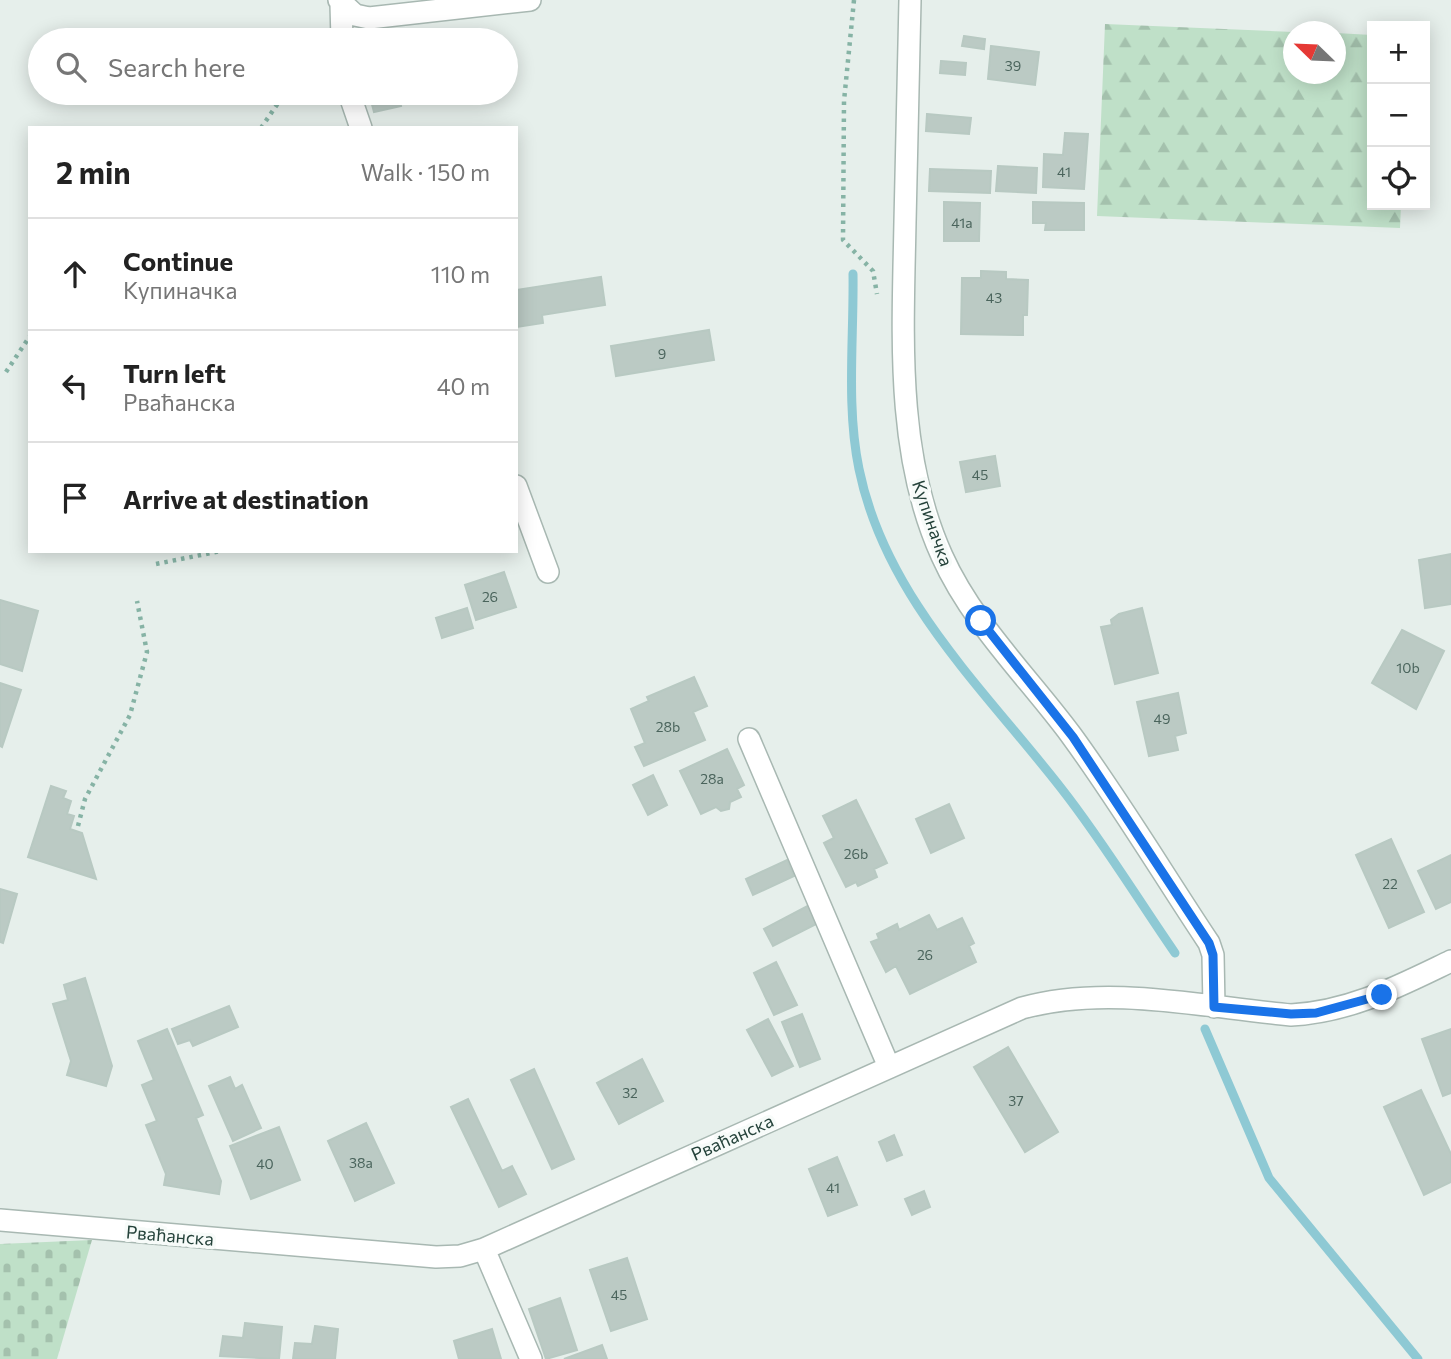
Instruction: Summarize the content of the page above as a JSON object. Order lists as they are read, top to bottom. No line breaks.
{"streets":{"street":["Купиначка","Рваћанска"]},"crossings":[["Купиначка","Рваћанска"]],"house_numbers":["39","41","41a","43","9","45","26","10b","49","28b","28a","26b","22","26","32","37","38a","40","41","45"],"north":"top left","page":{"map_buttons":["+","−"],"search":"Search here","heading":["2 min","Walk · 150 m"],"list":[["Continue","Купиначка","110 m"],["Turn left","Рваћанска","40 m"],"Arrive at destination"]}}
